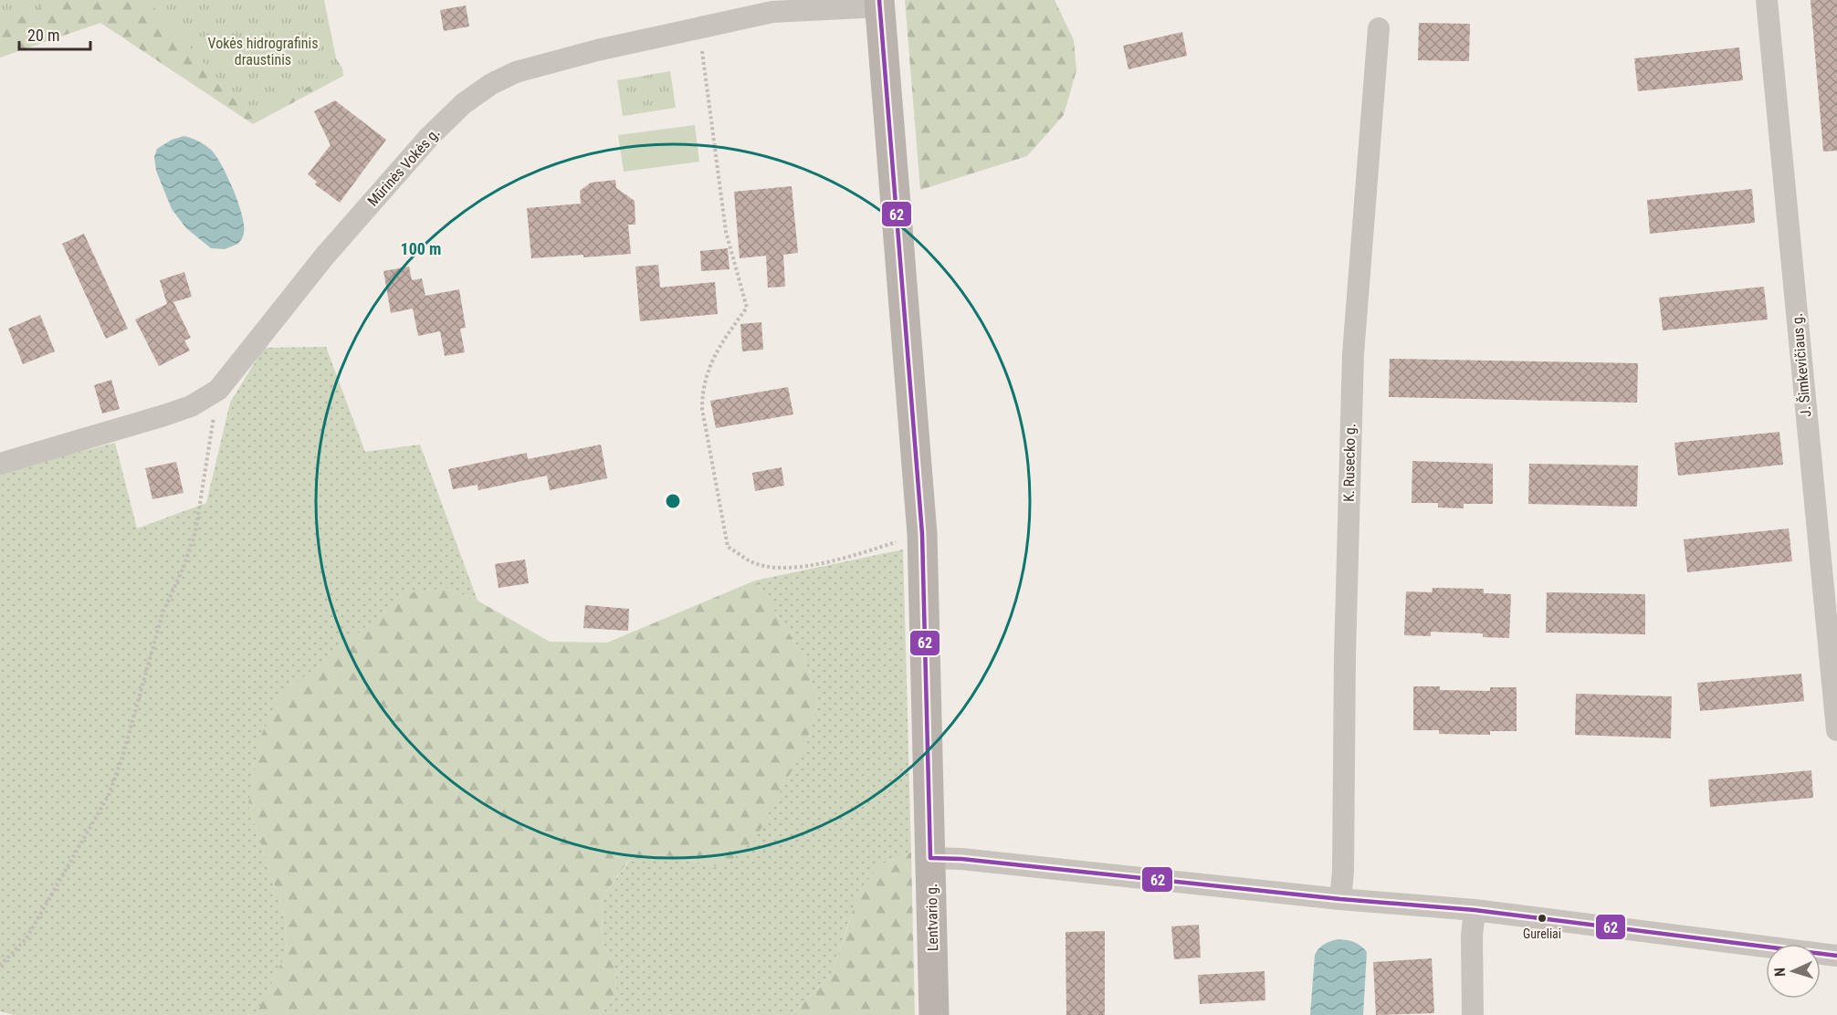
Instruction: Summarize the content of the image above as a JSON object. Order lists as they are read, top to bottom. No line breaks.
{"streets":{"main road":["Lentvario g."],"street":["Mūrinės Vokės g.","J. Šimkevičiaus g.","K. Rusecko g."]},"crossings":[["Mūrinės Vokės g.","Lentvario g."]],"parks":["Vokės hidrografinis draustinis"],"places":["Gureliai"],"lines":["transit line 62"],"scale_bar":"20 m","north":"left","rings":["100 m"]}
